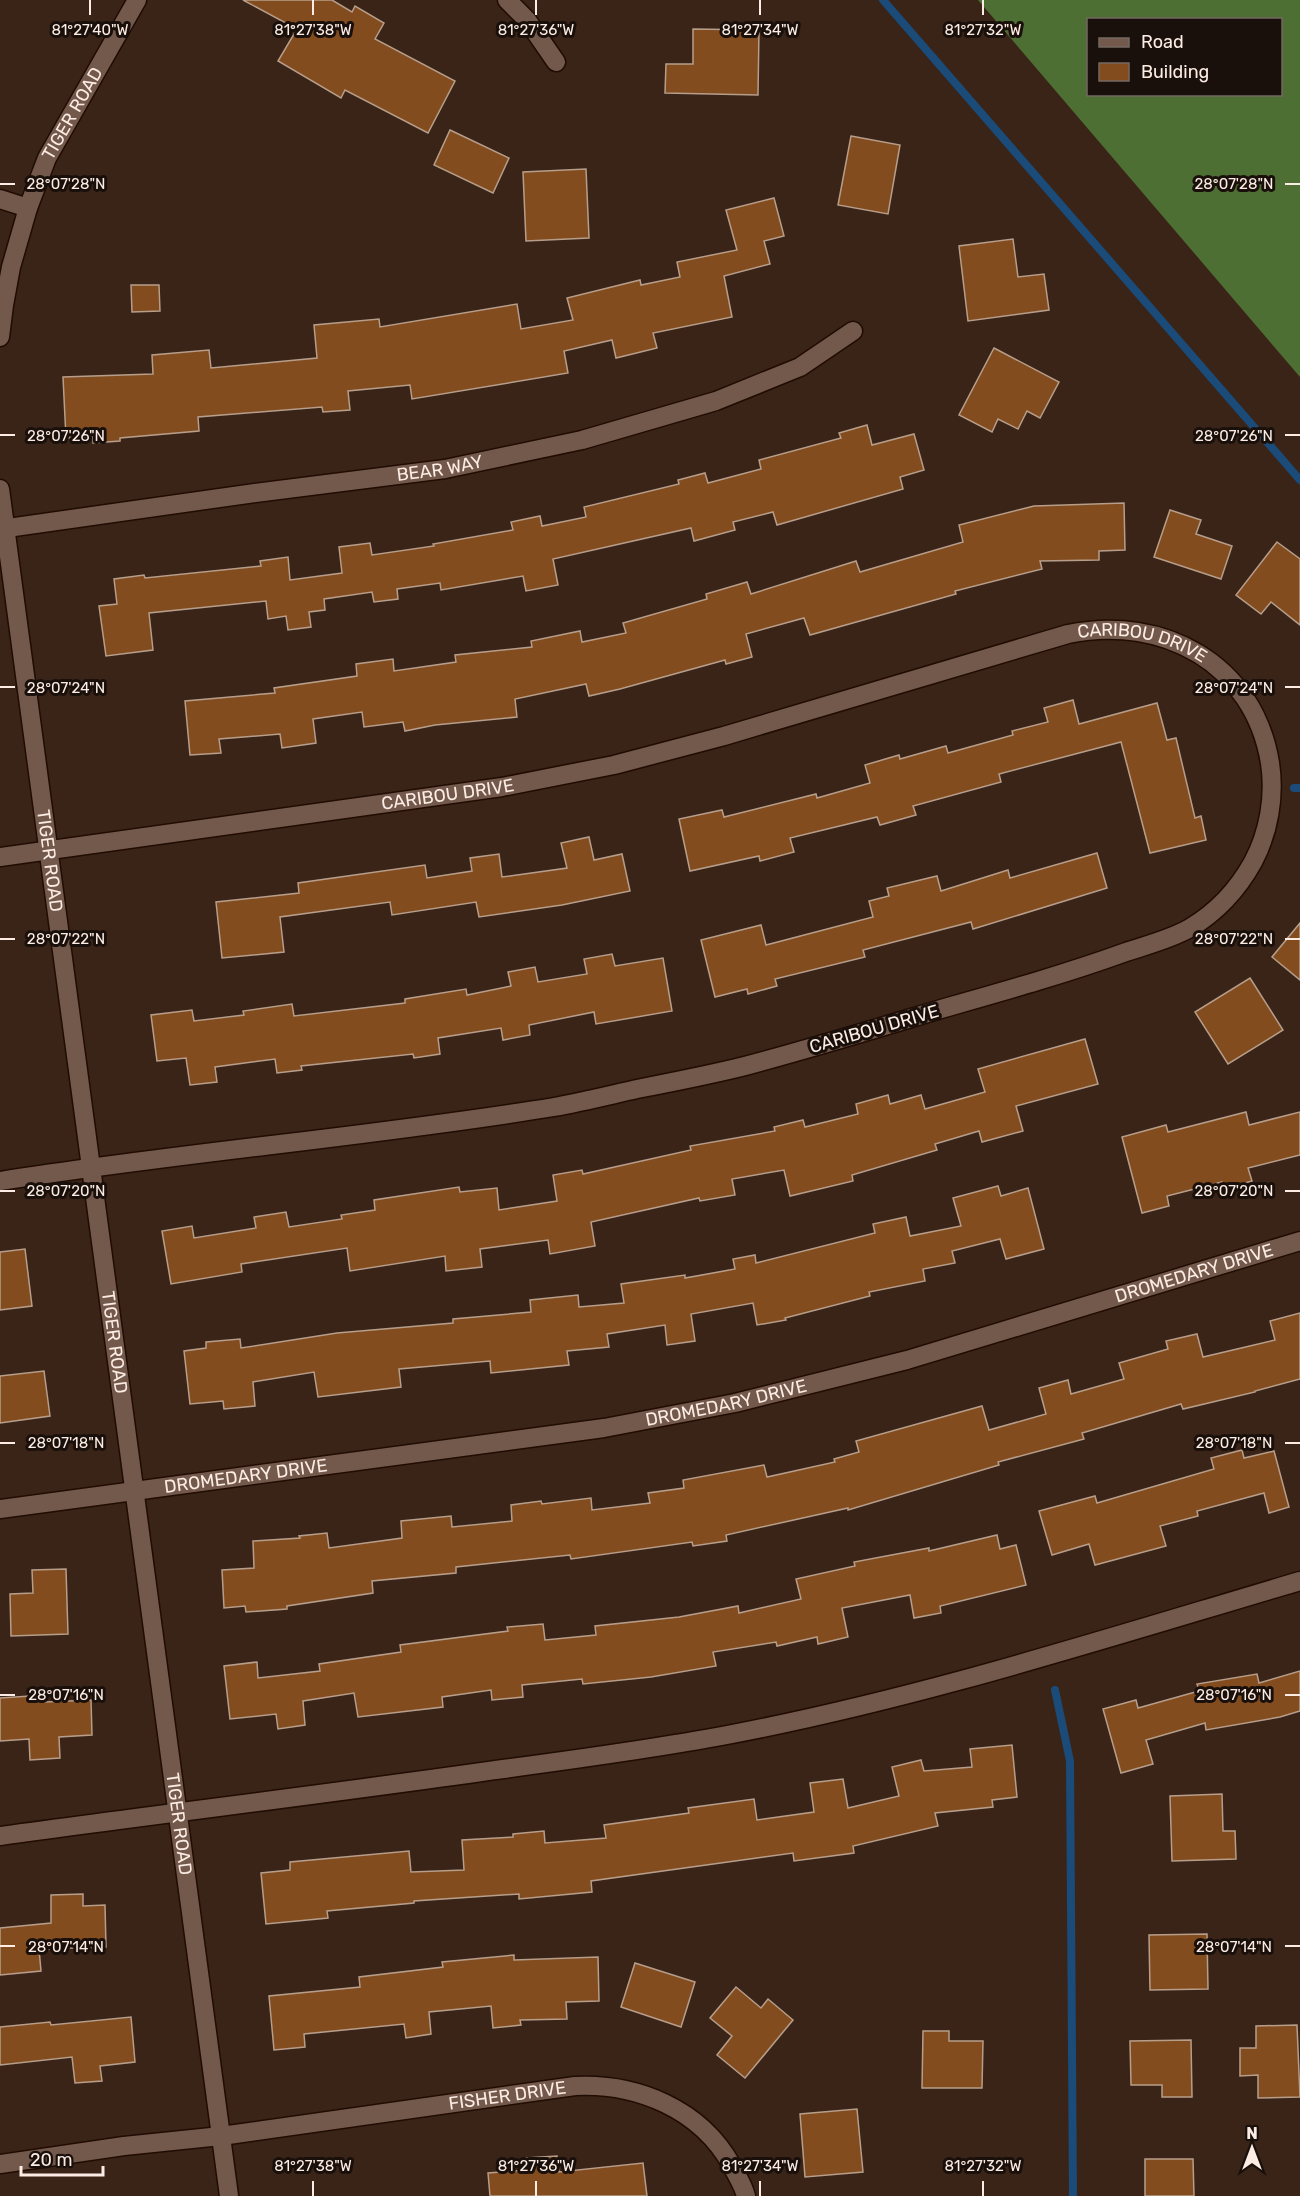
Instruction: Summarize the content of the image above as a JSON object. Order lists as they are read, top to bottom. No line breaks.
{"streets":{"street":["TIGER ROAD","BEAR WAY","CARIBOU DRIVE","DROMEDARY DRIVE","FISHER DRIVE"]},"crossings":[["TIGER ROAD","BEAR WAY"],["TIGER ROAD","CARIBOU DRIVE"],["TIGER ROAD","DROMEDARY DRIVE"],["TIGER ROAD","FISHER DRIVE"]],"legend":["Road","Building"],"scale_bar":"20 m","north":"top","coordinates":["81°27'40\"W","81°27'38\"W","81°27'36\"W","81°27'34\"W","81°27'32\"W","28°07'28\"N","28°07'26\"N","28°07'24\"N","28°07'22\"N","28°07'20\"N","28°07'18\"N","28°07'16\"N","28°07'14\"N"]}
